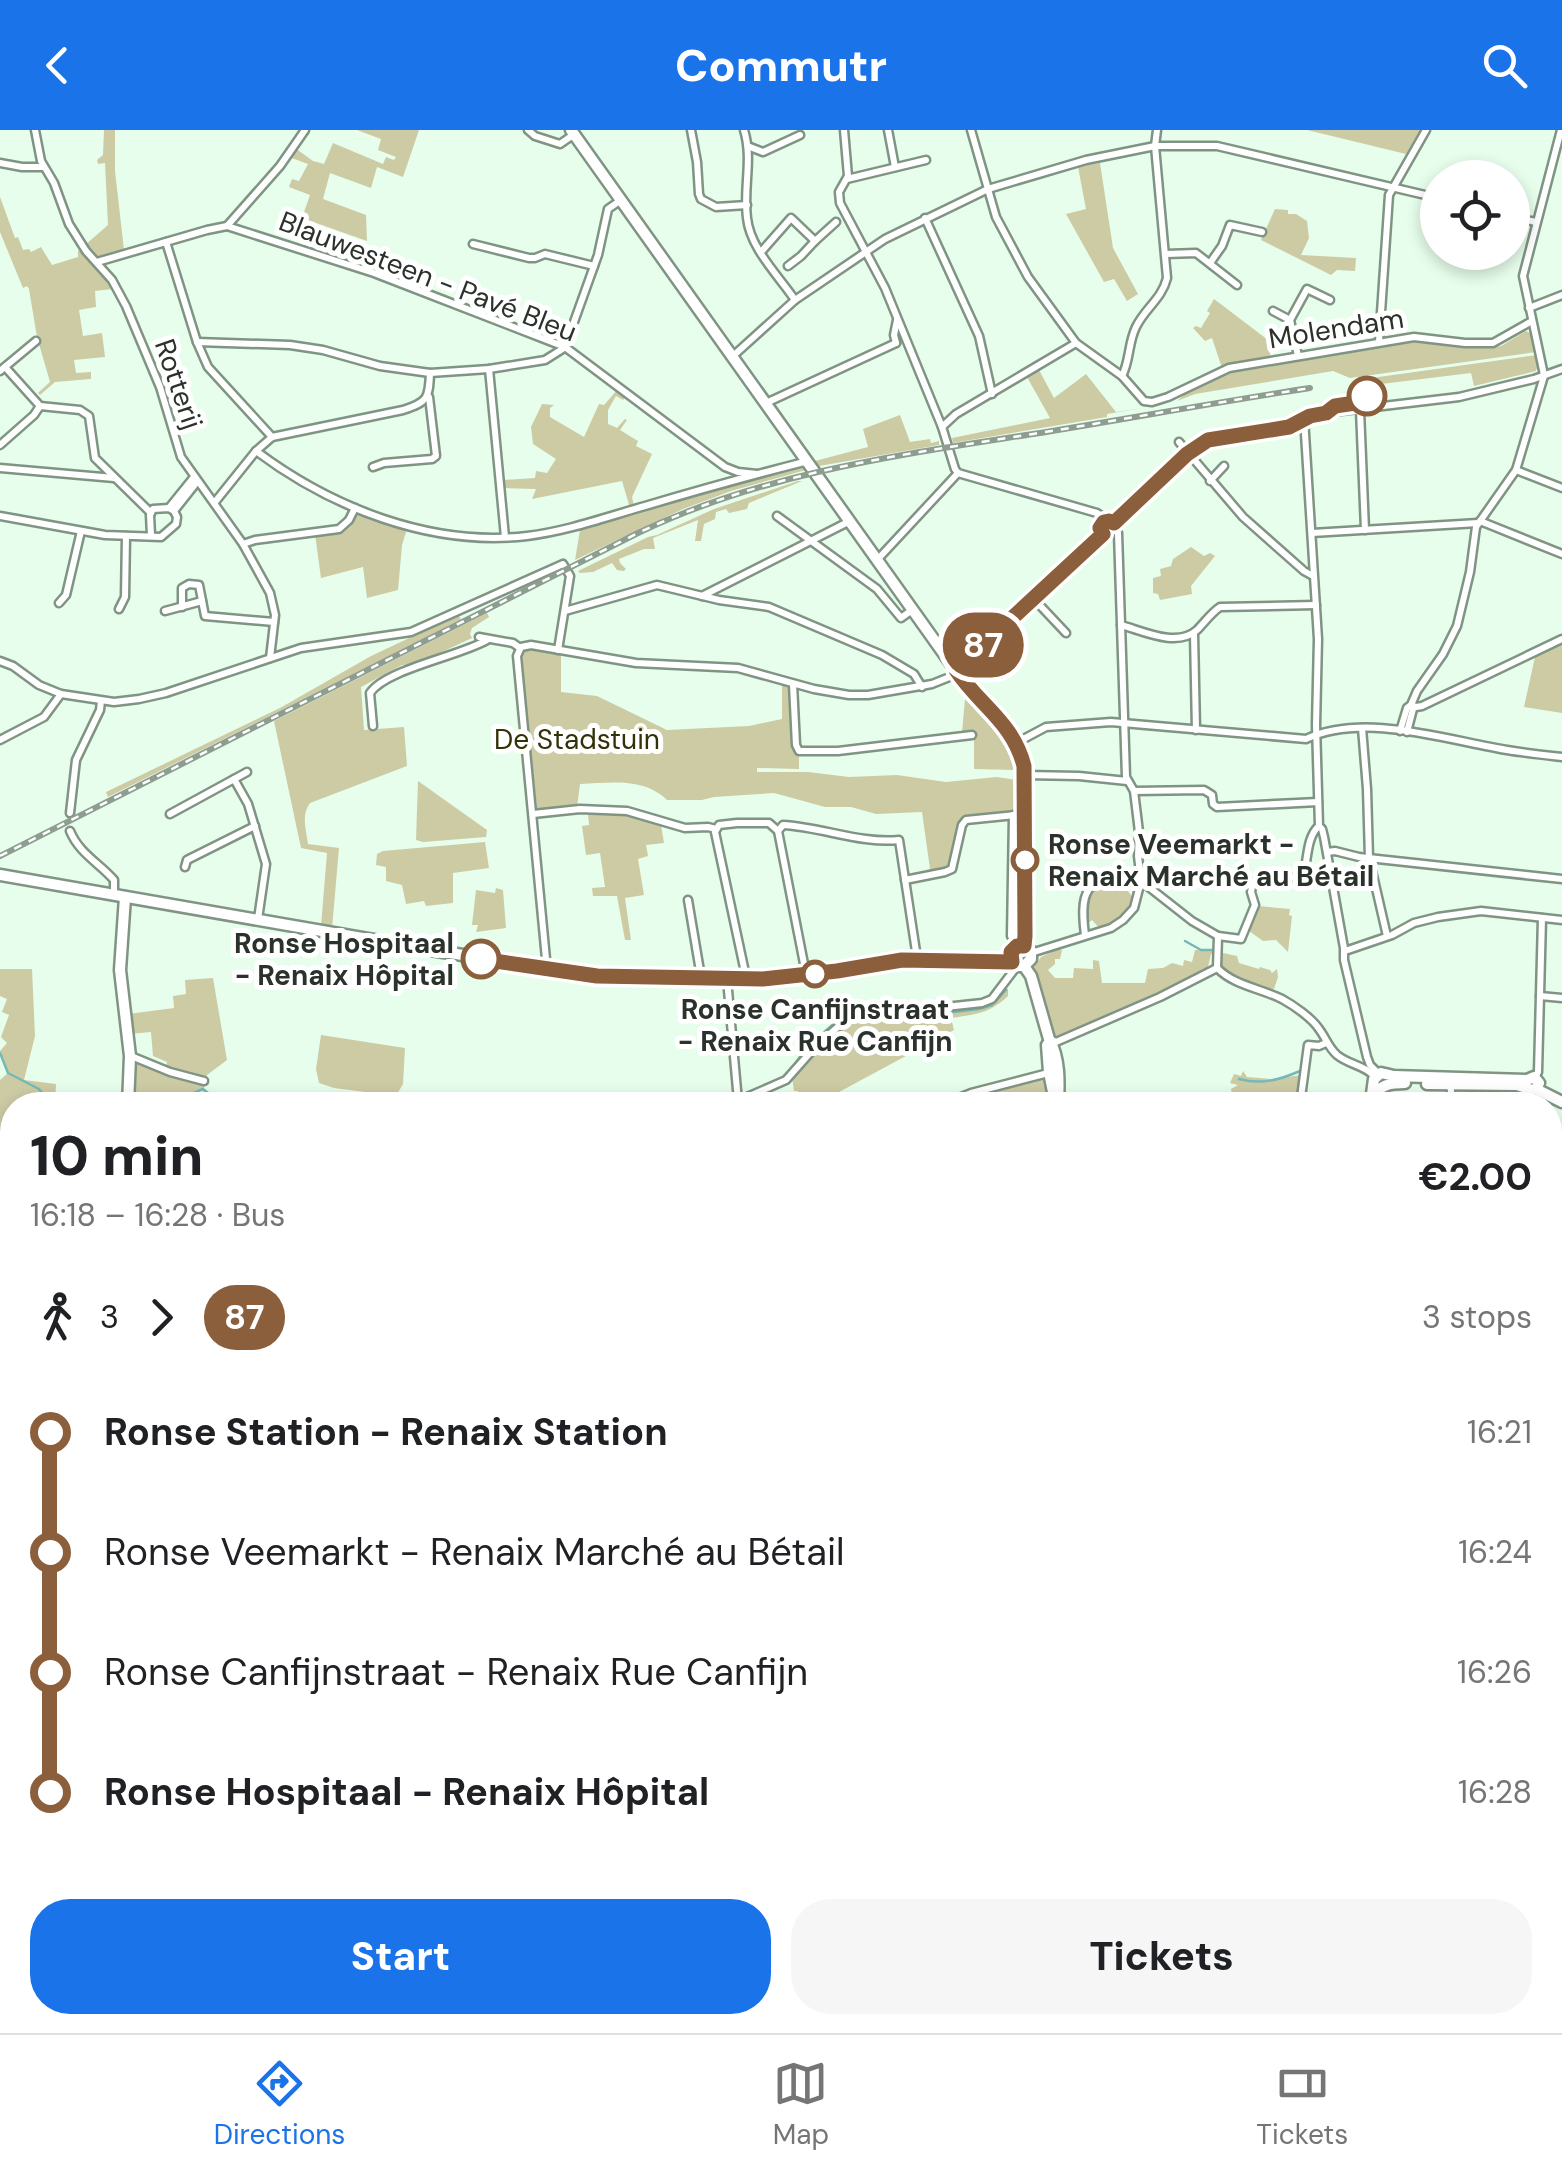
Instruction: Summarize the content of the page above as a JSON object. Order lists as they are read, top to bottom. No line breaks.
{"streets":{"street":["Blauwesteen - Pavé Bleu","Molendam","Rotterij"]},"parks":["De Stadstuin"],"places":["Ronse Veemarkt - Renaix Marché au Bétail","Ronse Hospitaal - Renaix Hôpital","Ronse Canfijnstraat - Renaix Rue Canfijn"],"lines":["bus line 87"],"page":{"header":"Commutr","on_map":"87","heading":["10 min","16:18 – 16:28 · Bus","€2.00"],"legs":["3","87","3 stops"],"list":[{"name":"Ronse Station - Renaix Station","value":"16:21"},{"name":"Ronse Veemarkt - Renaix Marché au Bétail","value":"16:24"},{"name":"Ronse Canfijnstraat - Renaix Rue Canfijn","value":"16:26"},{"name":"Ronse Hospitaal - Renaix Hôpital","value":"16:28"}],"buttons":["Start","Tickets"],"tabs":["Directions","Map","Tickets"]}}
